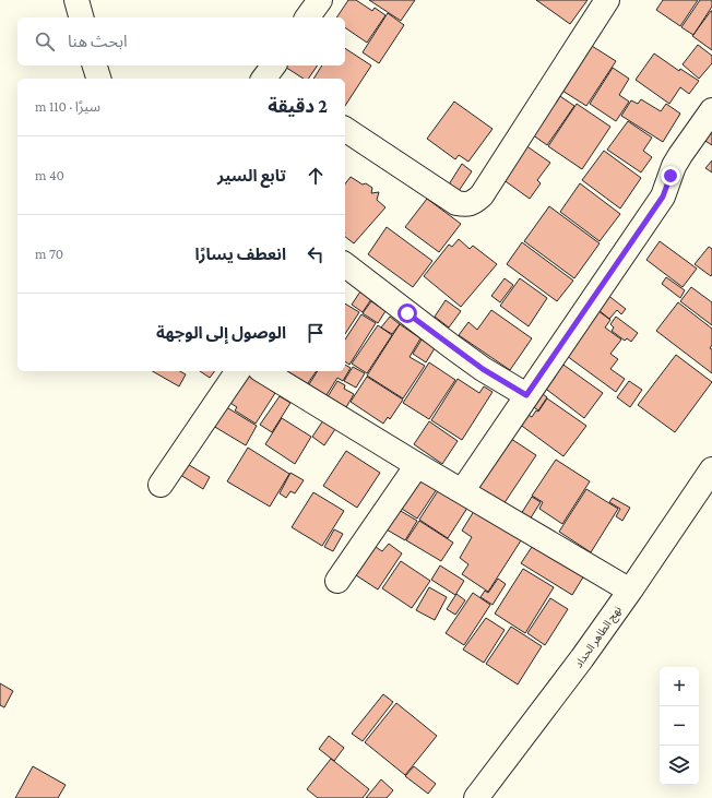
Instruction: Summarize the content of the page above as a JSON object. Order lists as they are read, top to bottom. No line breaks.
{"streets":{"street":["نهج الطاهر الحداد"]},"page":{"search":"ابحث هنا","heading":["2 دقيقة","سيرًا · 110 m"],"list":[["تابع السير","40 m"],["انعطف يسارًا","70 m"],"الوصول إلى الوجهة"],"map_buttons":["+","−"]}}
